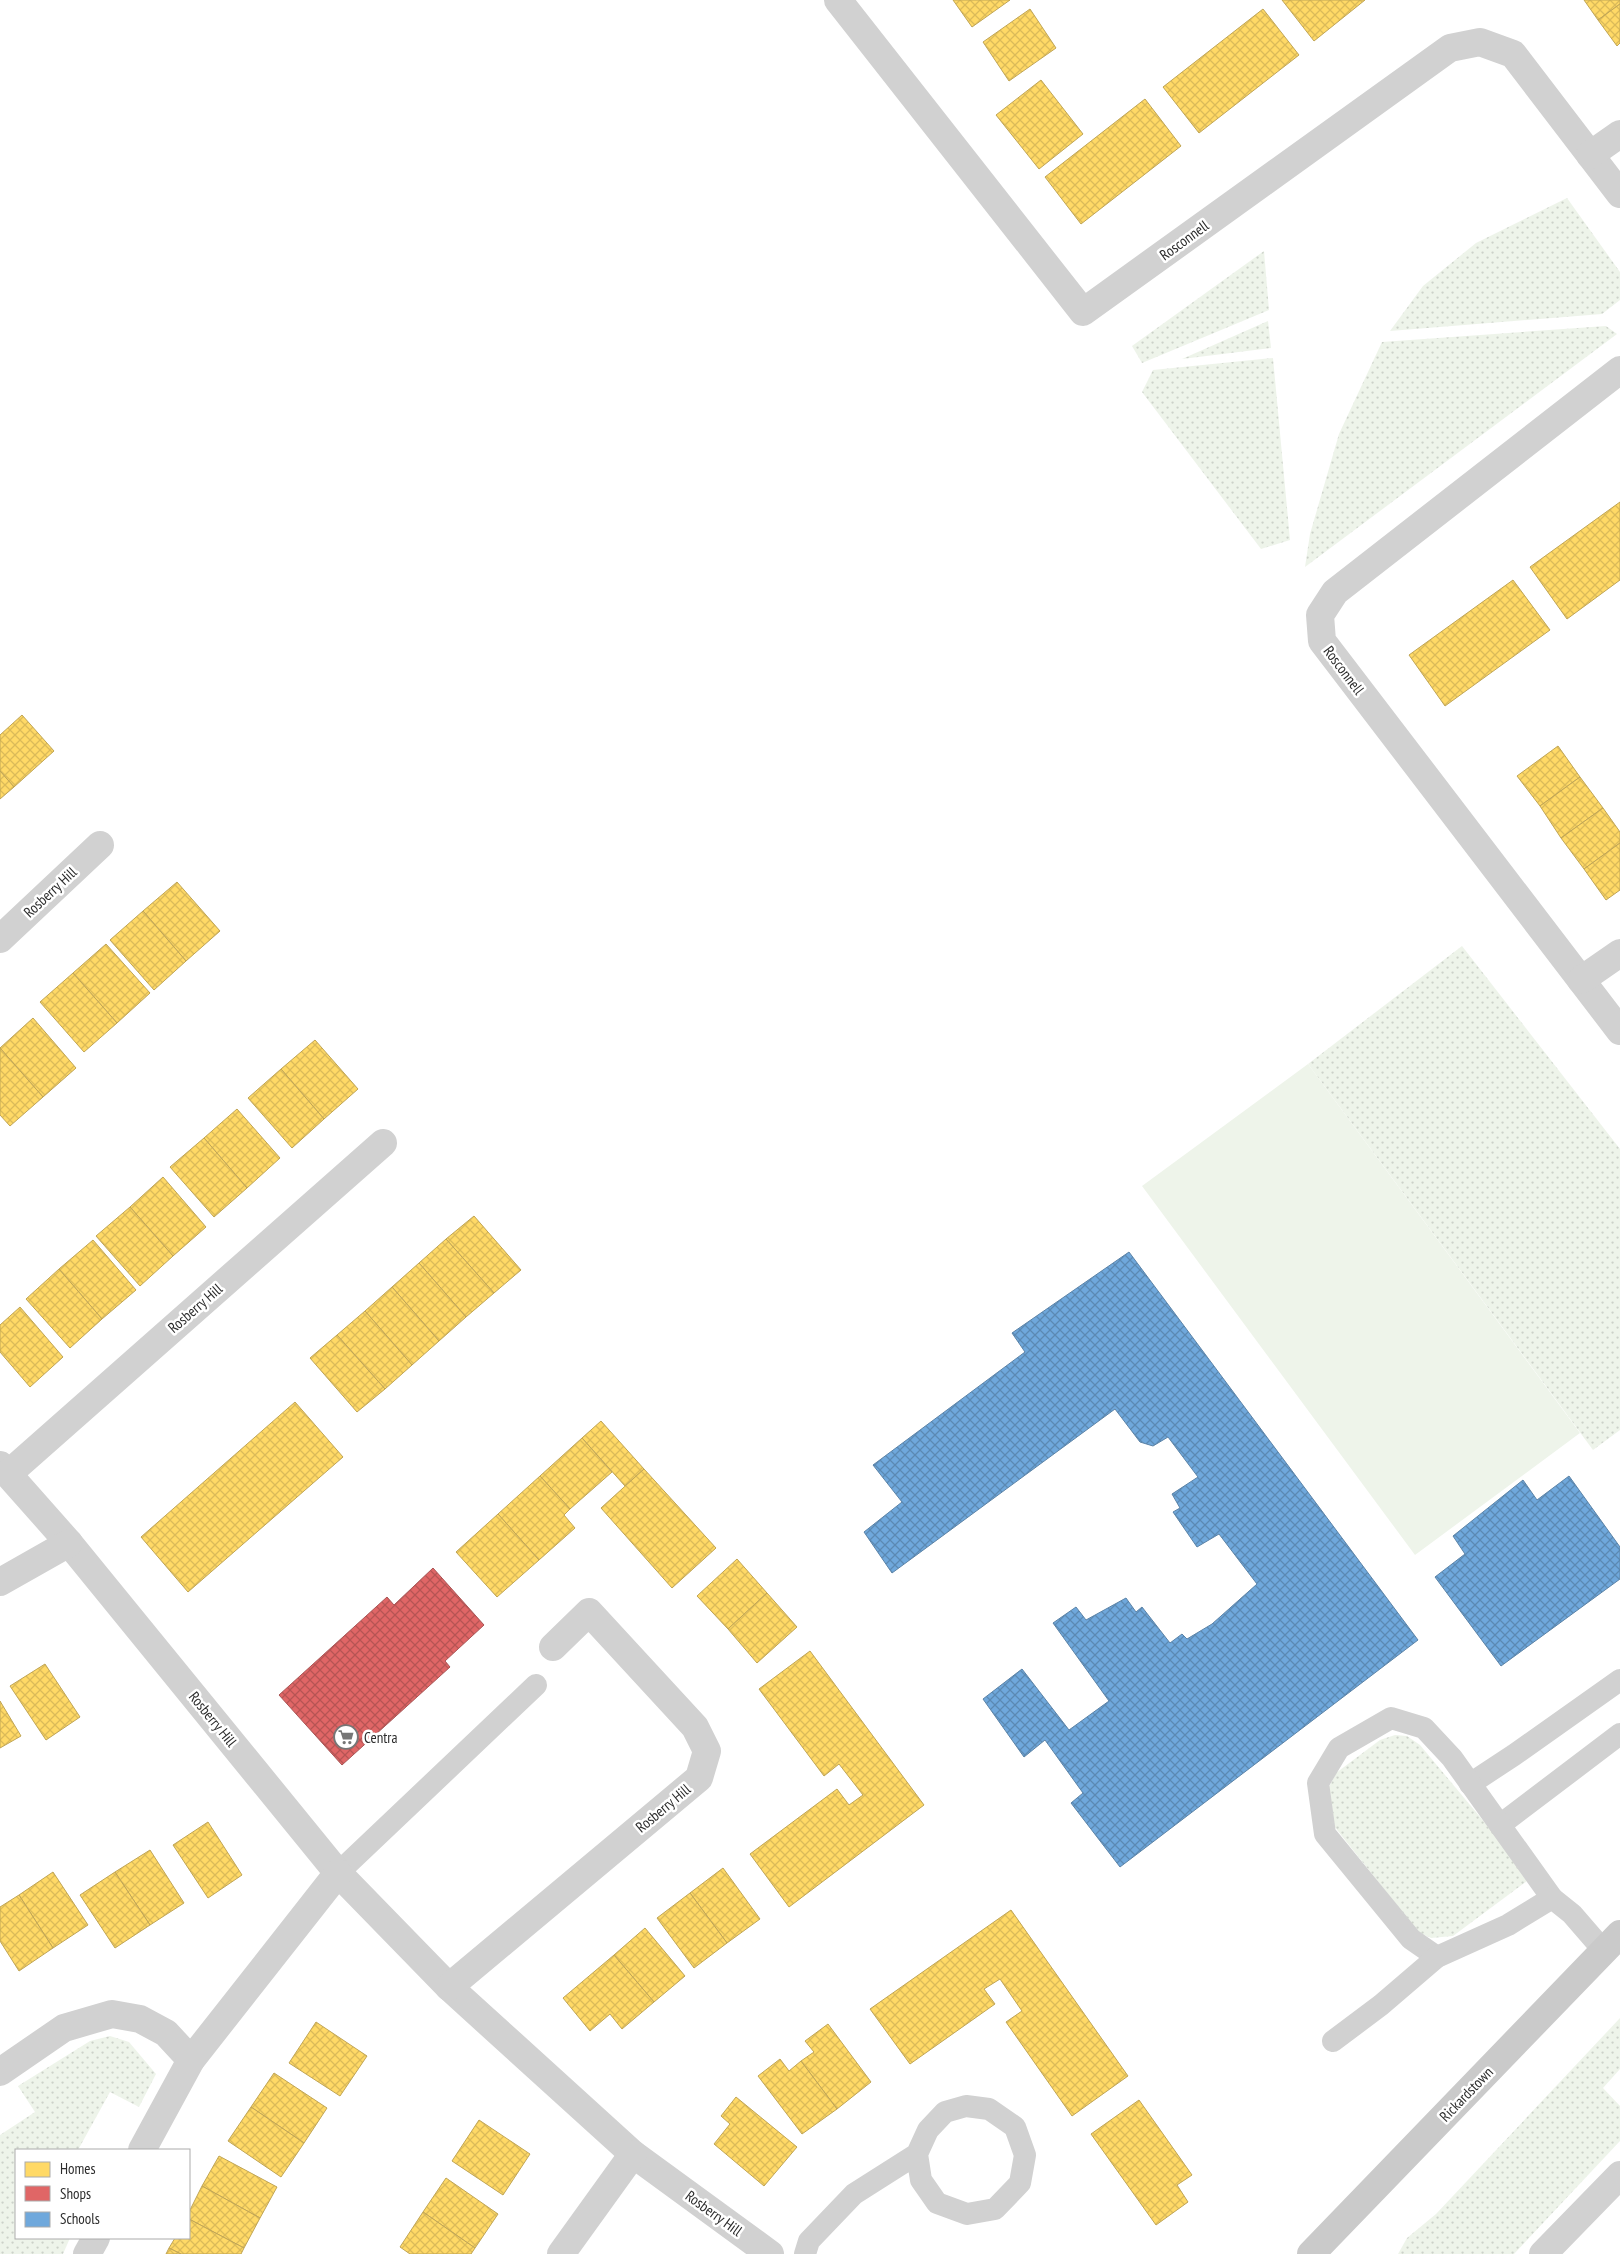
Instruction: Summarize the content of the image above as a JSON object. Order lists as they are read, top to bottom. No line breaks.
{"streets":{"street":["Rosconnell","Rosberry Hill","Rickardstown"]},"places":{"supermarket":["Centra"]},"legend":["Homes","Shops","Schools"]}
